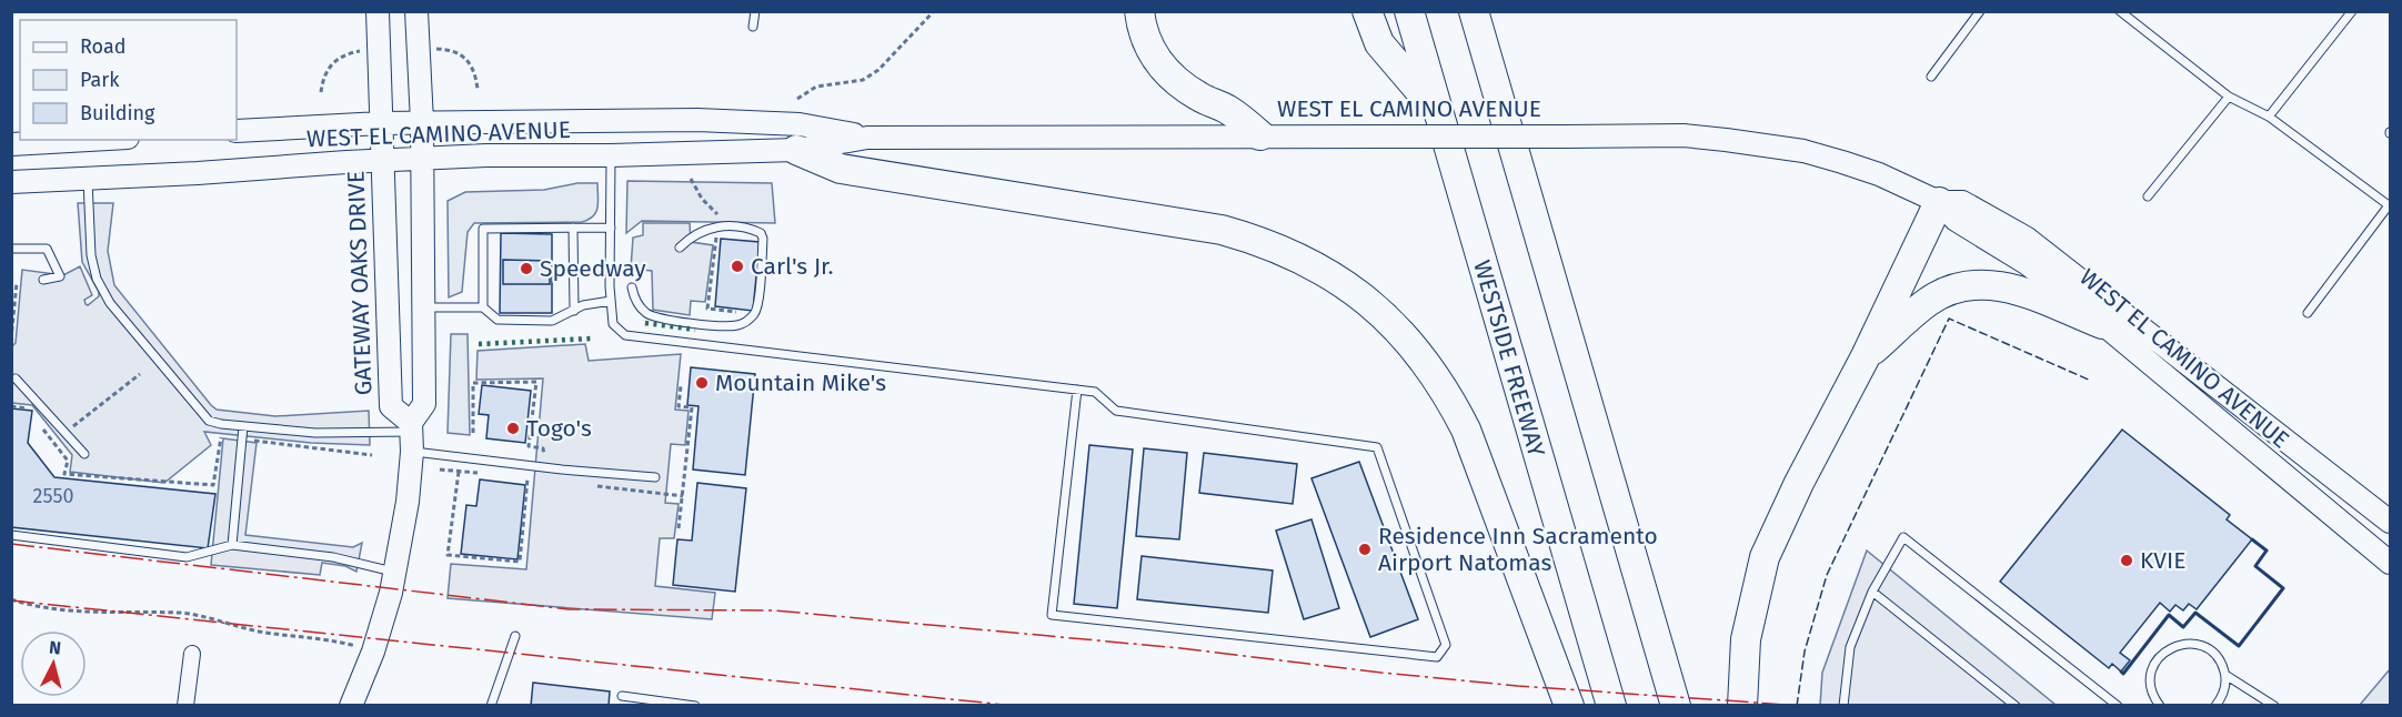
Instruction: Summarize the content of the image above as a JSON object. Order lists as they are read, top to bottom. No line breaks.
{"streets":{"highway":["WESTSIDE FREEWAY"],"main road":["WEST EL CAMINO AVENUE","GATEWAY OAKS DRIVE"]},"crossings":[["WEST EL CAMINO AVENUE","GATEWAY OAKS DRIVE"]],"places":["Carl's Jr.","Speedway","Mountain Mike's","Togo's","Residence Inn Sacramento Airport Natomas","KVIE"],"house_numbers":["2550"],"legend":["Road","Park","Building"],"north":"top"}
